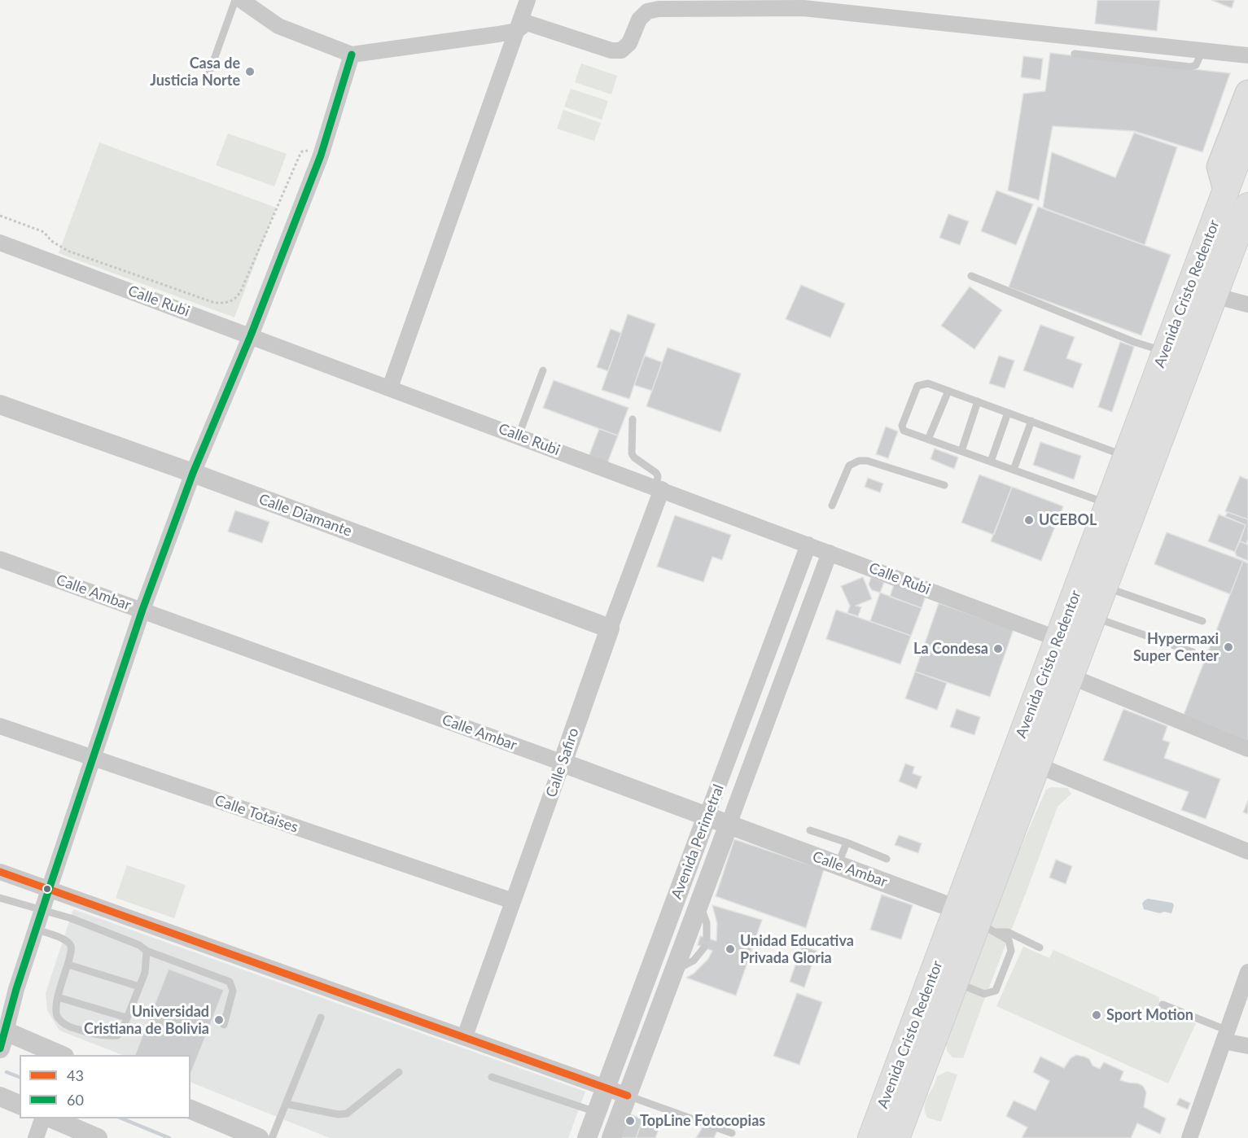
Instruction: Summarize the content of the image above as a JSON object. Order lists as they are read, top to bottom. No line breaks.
{"streets":{"highway":["Avenida Cristo Redentor"],"street":["Calle Rubi","Calle Diamante","Calle Ambar","Calle Safiro","Calle Totaises","Avenida Perimetral"]},"crossings":[["Avenida Cristo Redentor","Calle Rubi"],["Avenida Cristo Redentor","Calle Ambar"],["Calle Rubi","Calle Safiro"],["Calle Rubi","Avenida Perimetral"],["Calle Diamante","Calle Safiro"],["Calle Ambar","Calle Safiro"],["Calle Ambar","Avenida Perimetral"],["Calle Safiro","Calle Totaises"]],"places":["Casa de Justicia Norte","UCEBOL","Hypermaxi Super Center","La Condesa","Unidad Educativa Privada Gloria","Sport Motion","Universidad Cristiana de Bolivia","TopLine Fotocopias"],"lines":["transit line 60","transit line 43"],"legend":["43","60"]}
